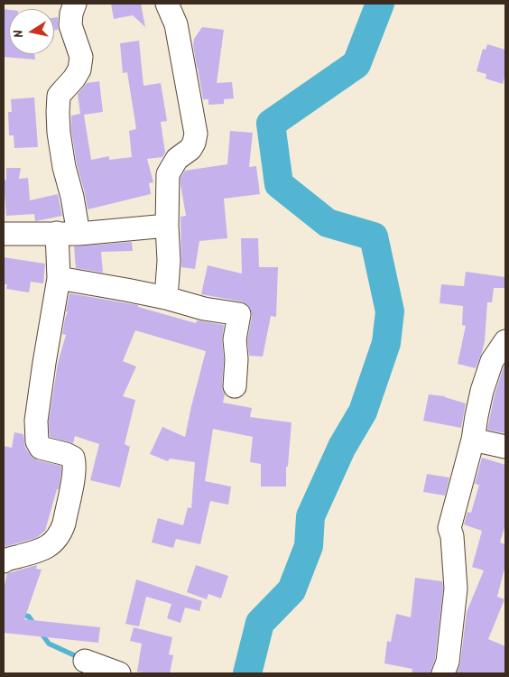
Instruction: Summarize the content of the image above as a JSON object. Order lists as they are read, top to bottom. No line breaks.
{"north":"left"}
